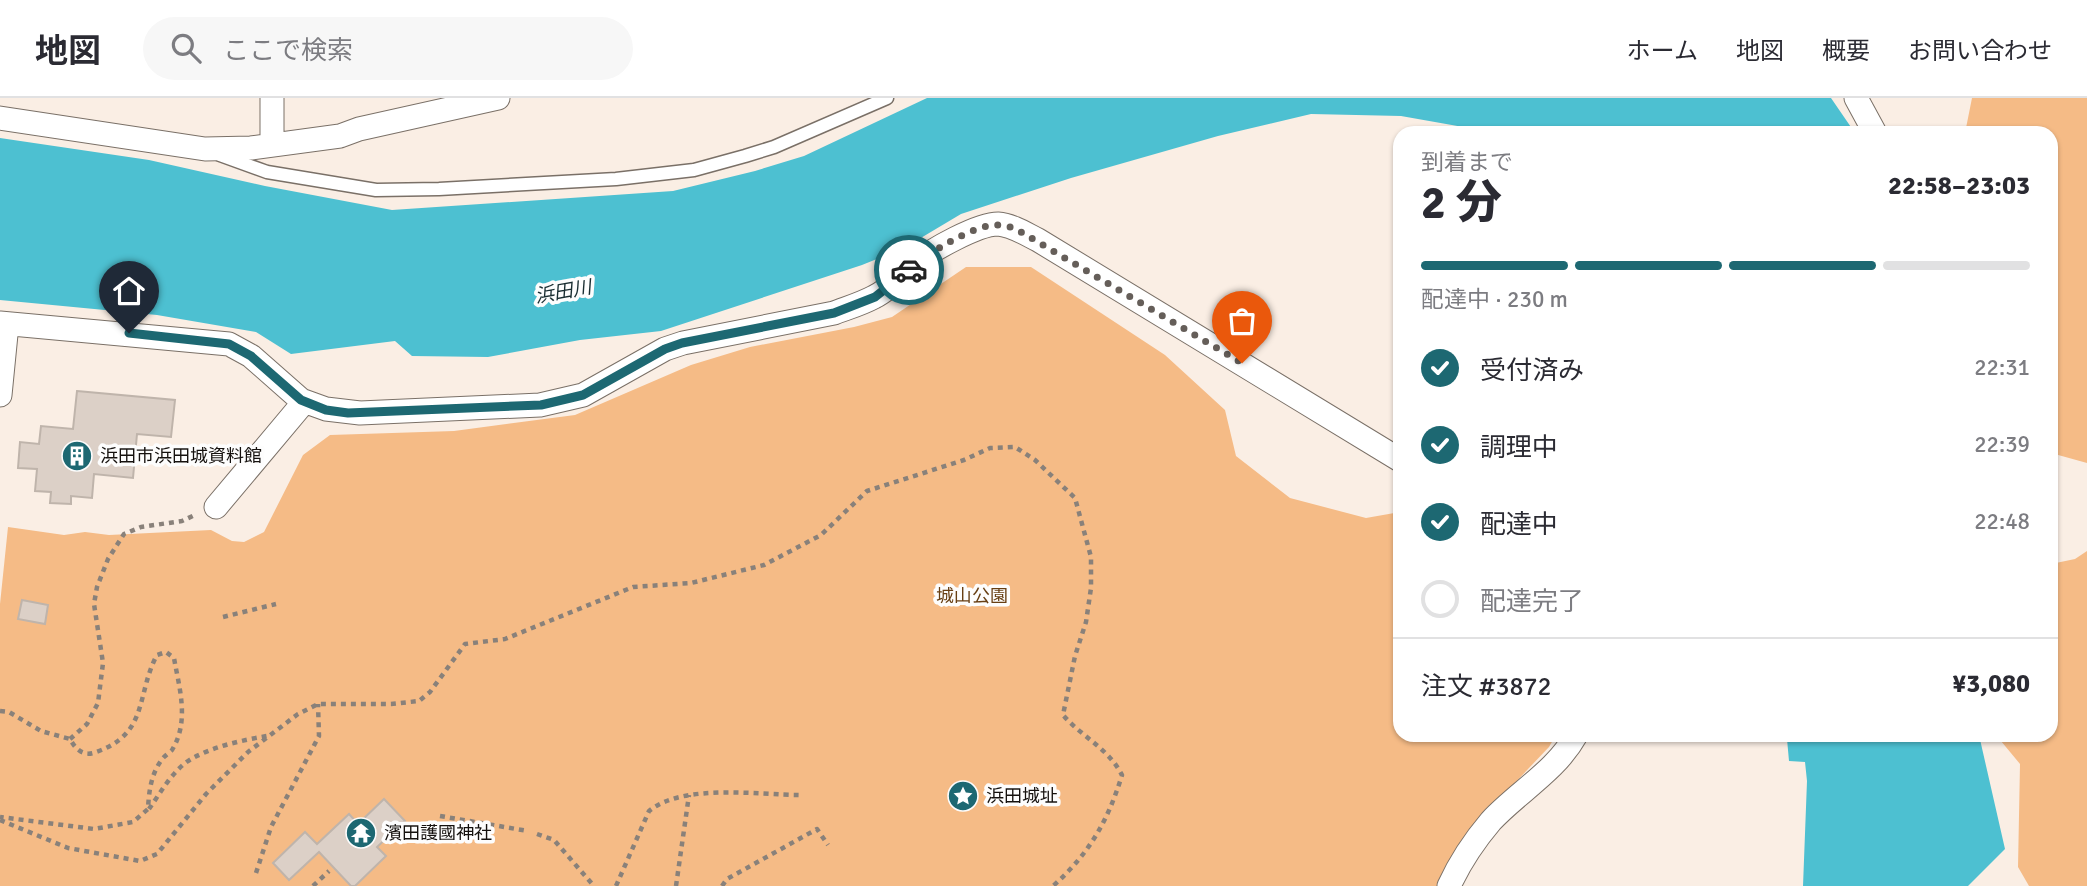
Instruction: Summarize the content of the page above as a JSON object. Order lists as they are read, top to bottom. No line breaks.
{"water":["浜田川"],"parks":["城山公園"],"places":{"building":["浜田市浜田城資料館"],"place":["浜田城址"],"temple":["濱田護國神社"]},"page":{"header":"地図","search":"ここで検索","nav":["ホーム","地図","概要","お問い合わせ"],"heading":["2 分","到着まで","22:58–23:03"],"panel":["注文 #3872","¥3,080"],"bar":"配達中 · 230 m","list":[["受付済み","22:31"],["調理中","22:39"],["配達中","22:48"],"配達完了"]}}
